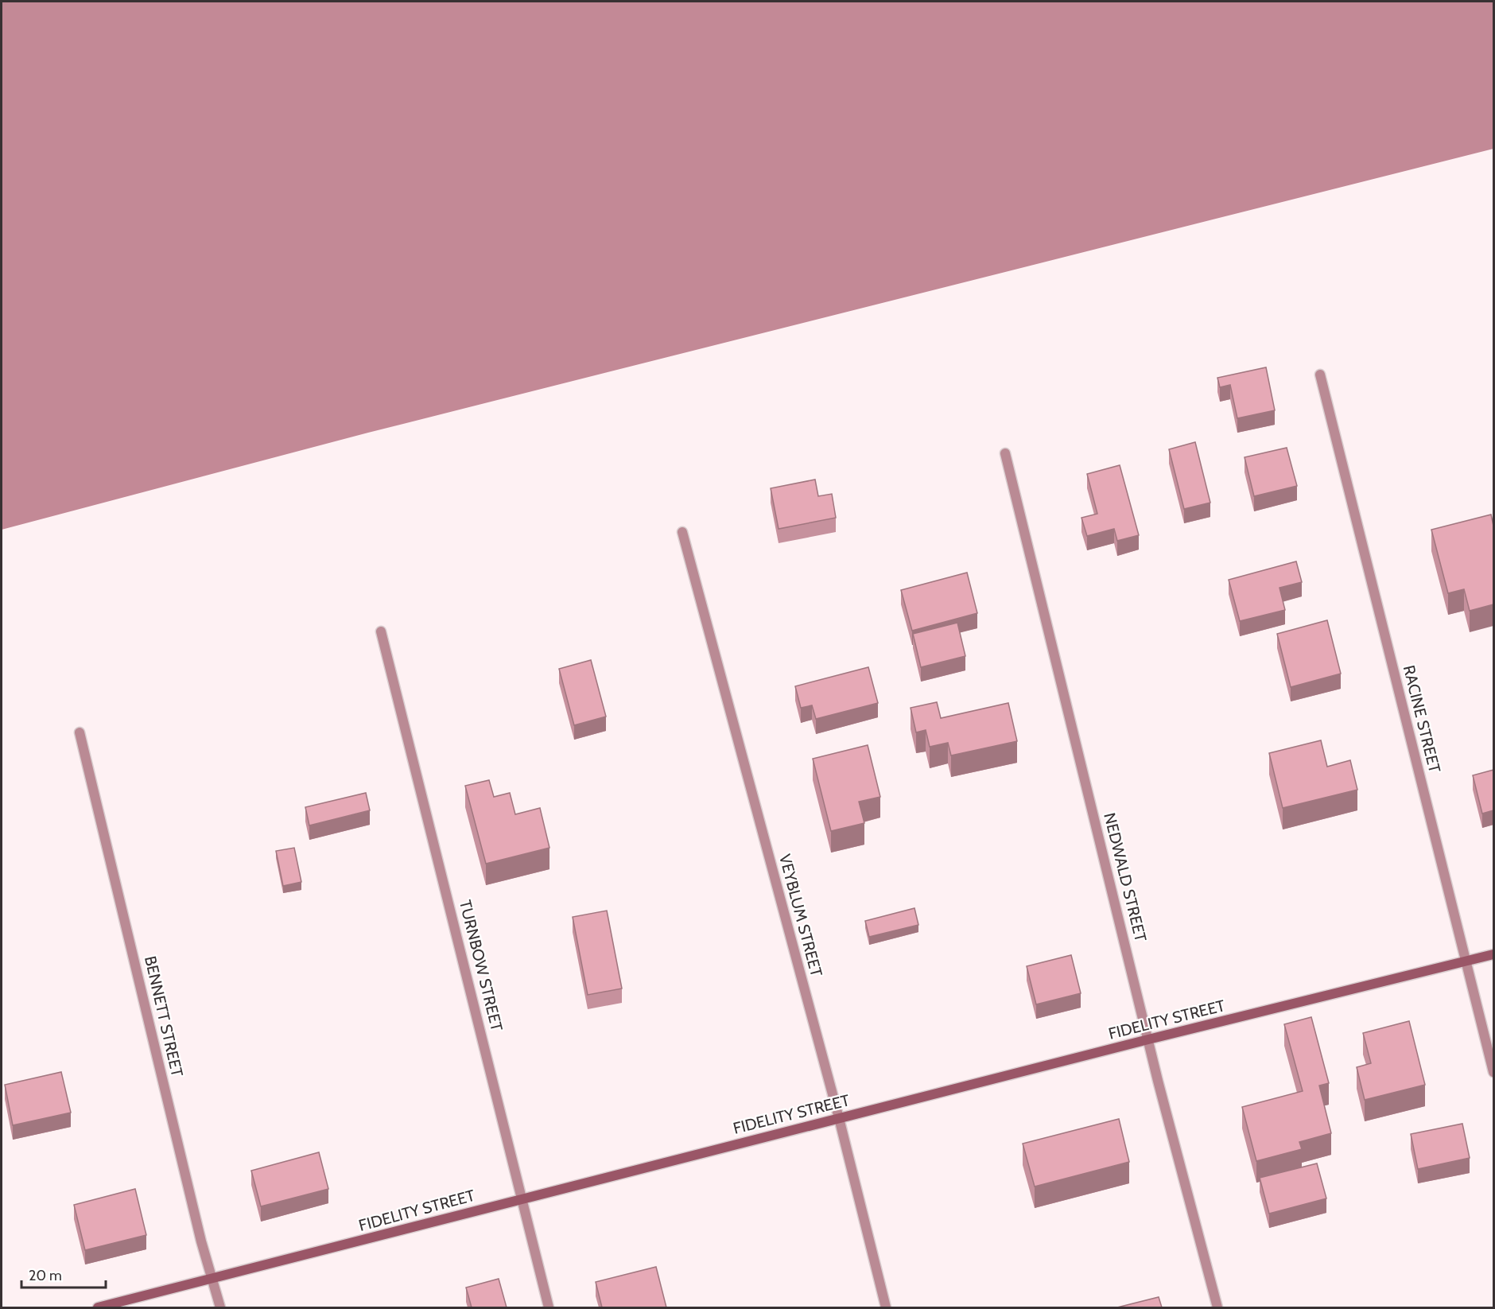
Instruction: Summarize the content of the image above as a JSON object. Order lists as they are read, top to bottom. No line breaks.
{"streets":{"main road":["FIDELITY STREET"],"street":["RACINE STREET","NEDWALD STREET","VEYBLUM STREET","TURNBOW STREET","BENNETT STREET"]},"crossings":[["RACINE STREET","FIDELITY STREET"],["NEDWALD STREET","FIDELITY STREET"],["VEYBLUM STREET","FIDELITY STREET"],["TURNBOW STREET","FIDELITY STREET"],["BENNETT STREET","FIDELITY STREET"]],"scale_bar":"20 m"}
